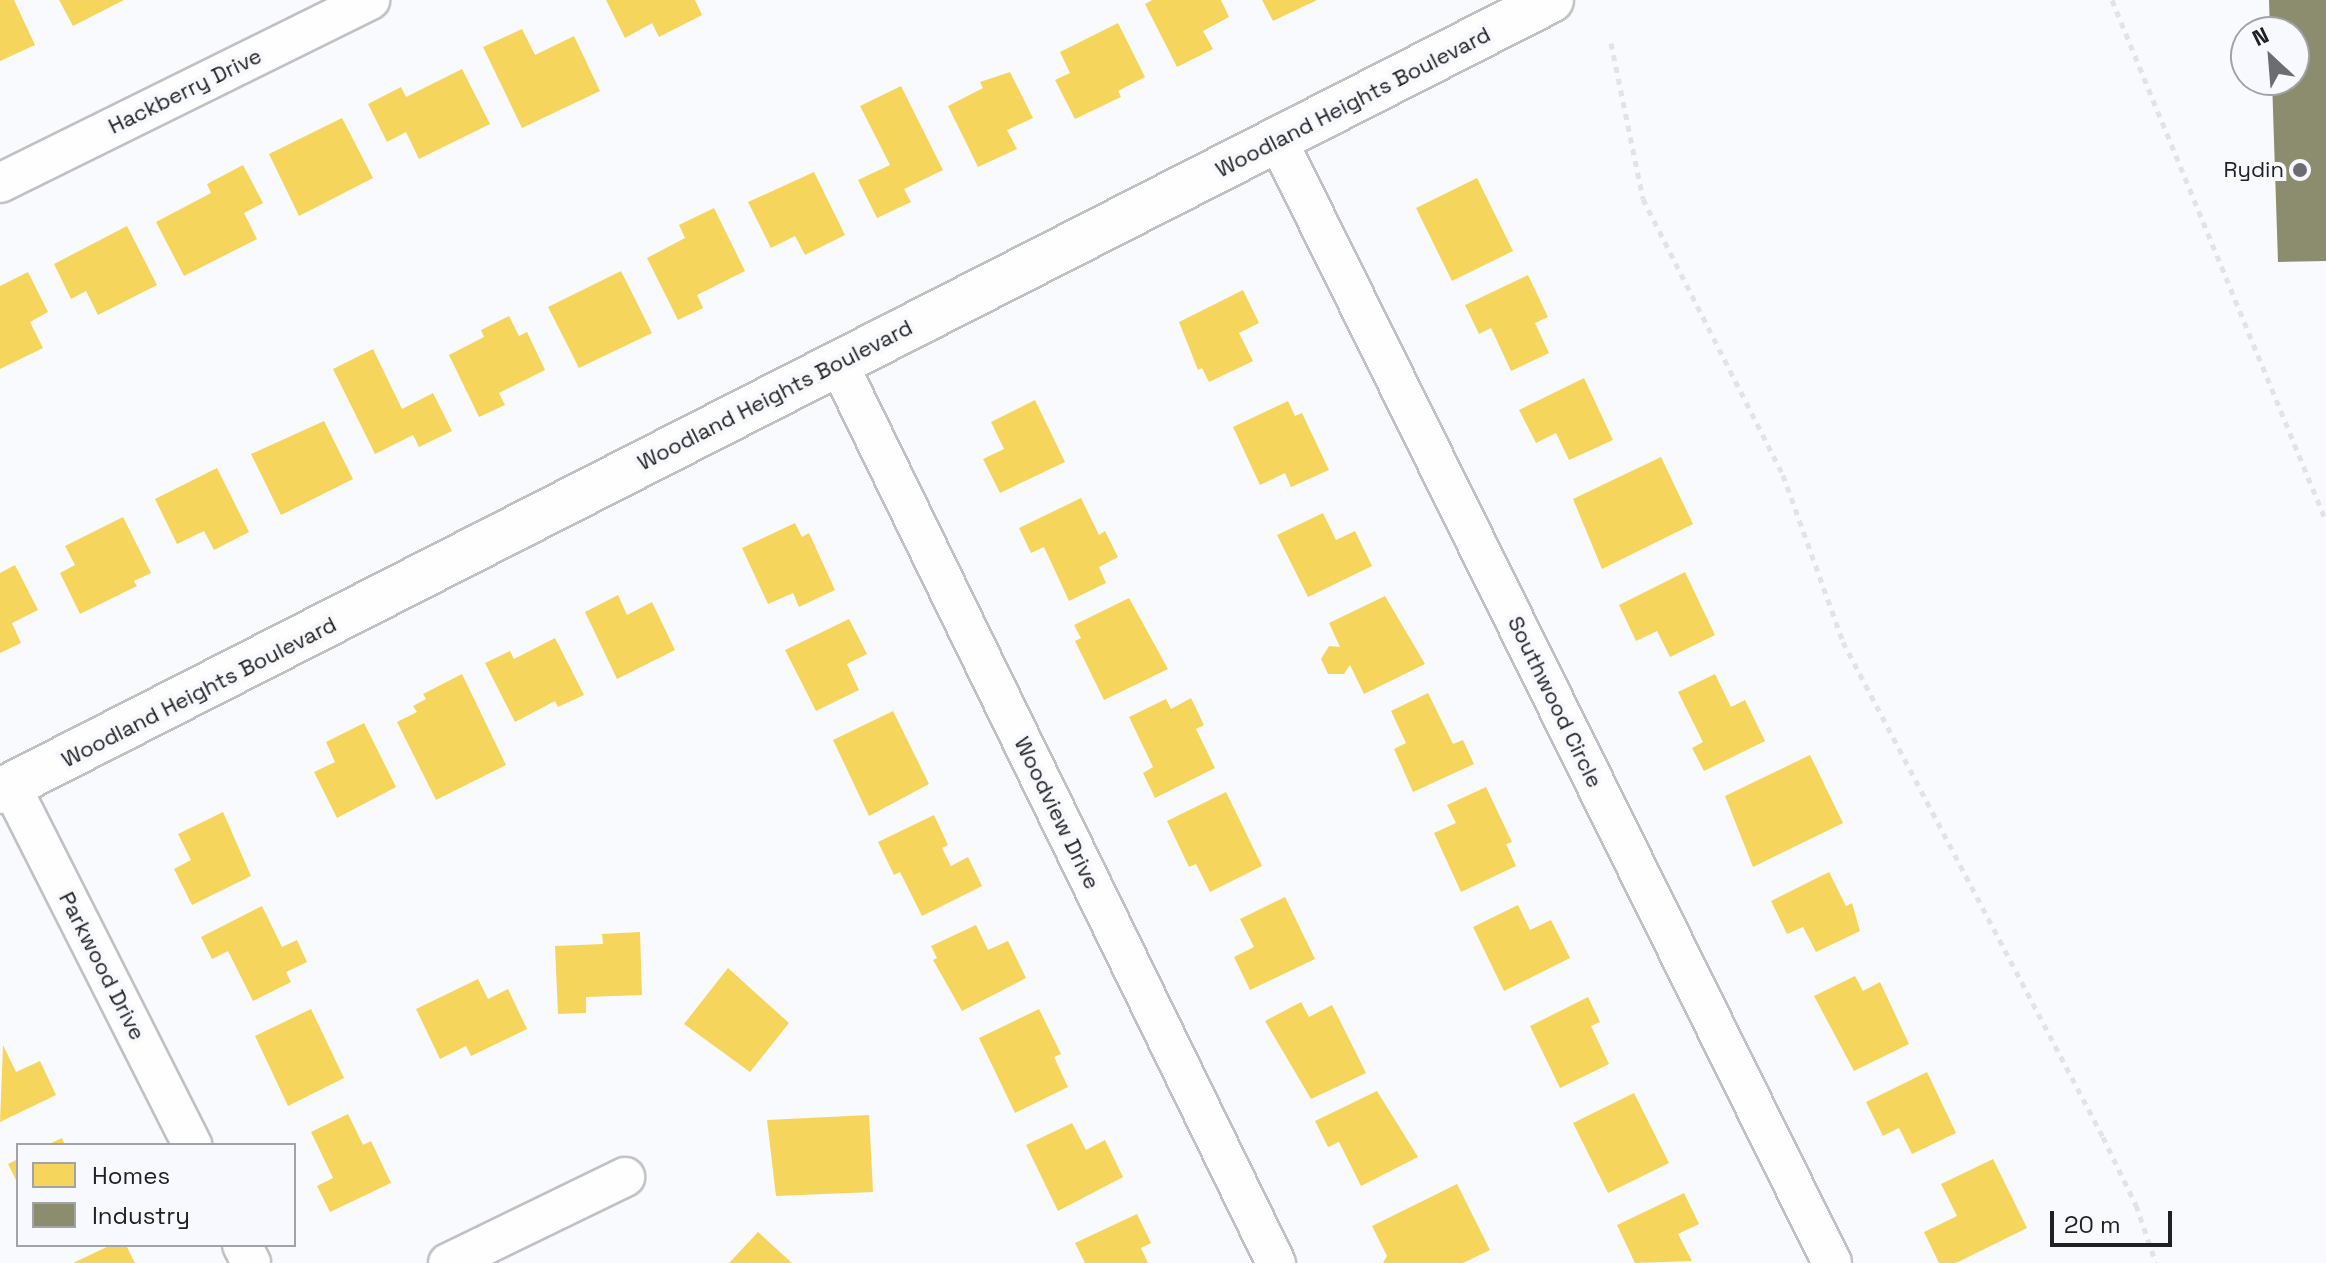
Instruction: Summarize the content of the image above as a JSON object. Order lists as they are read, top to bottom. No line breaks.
{"streets":{"street":["Hackberry Drive","Woodland Heights Boulevard","Southwood Circle","Woodview Drive","Parkwood Drive"]},"crossings":[["Woodland Heights Boulevard","Southwood Circle"],["Woodland Heights Boulevard","Woodview Drive"],["Woodland Heights Boulevard","Parkwood Drive"]],"places":["Rydin"],"legend":["Homes","Industry"],"scale_bar":"20 m","north":"top left"}
